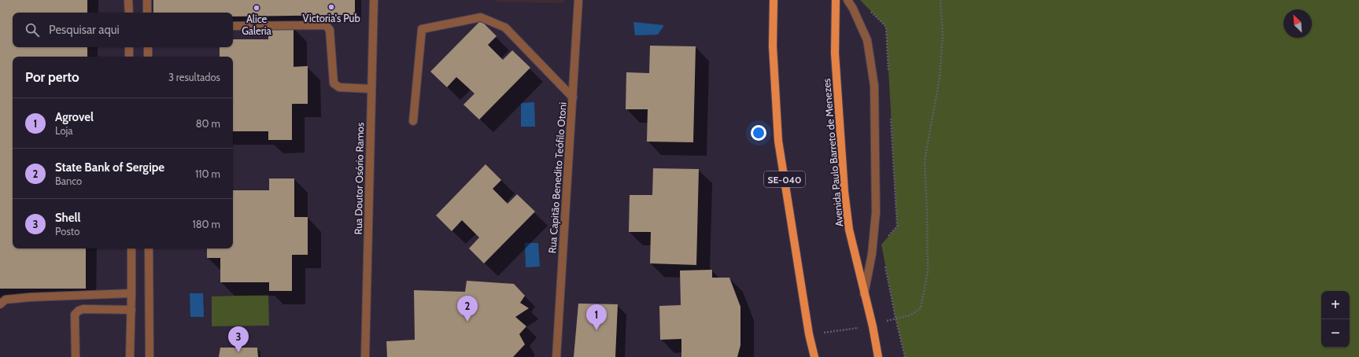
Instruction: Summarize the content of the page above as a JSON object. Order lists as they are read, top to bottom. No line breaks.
{"streets":{"main road":["Avenida Paulo Barreto de Menezes","SE-040"],"street":["Rua Capitão Benedito Teófilo Otoni","Rua Doutor Osório Ramos"]},"places":["Victoria's Pub","Alice Galeria"],"north":"top left","page":{"search":"Pesquisar aqui","heading":["Por perto","3 resultados"],"list":[{"mark":"1","name":"Agrovel","note":"Loja","value":"80 m"},{"mark":"2","name":"State Bank of Sergipe","note":"Banco","value":"110 m"},{"mark":"3","name":"Shell","note":"Posto","value":"180 m"}],"map_buttons":["+","−"],"pins":["2","1","3"]}}
